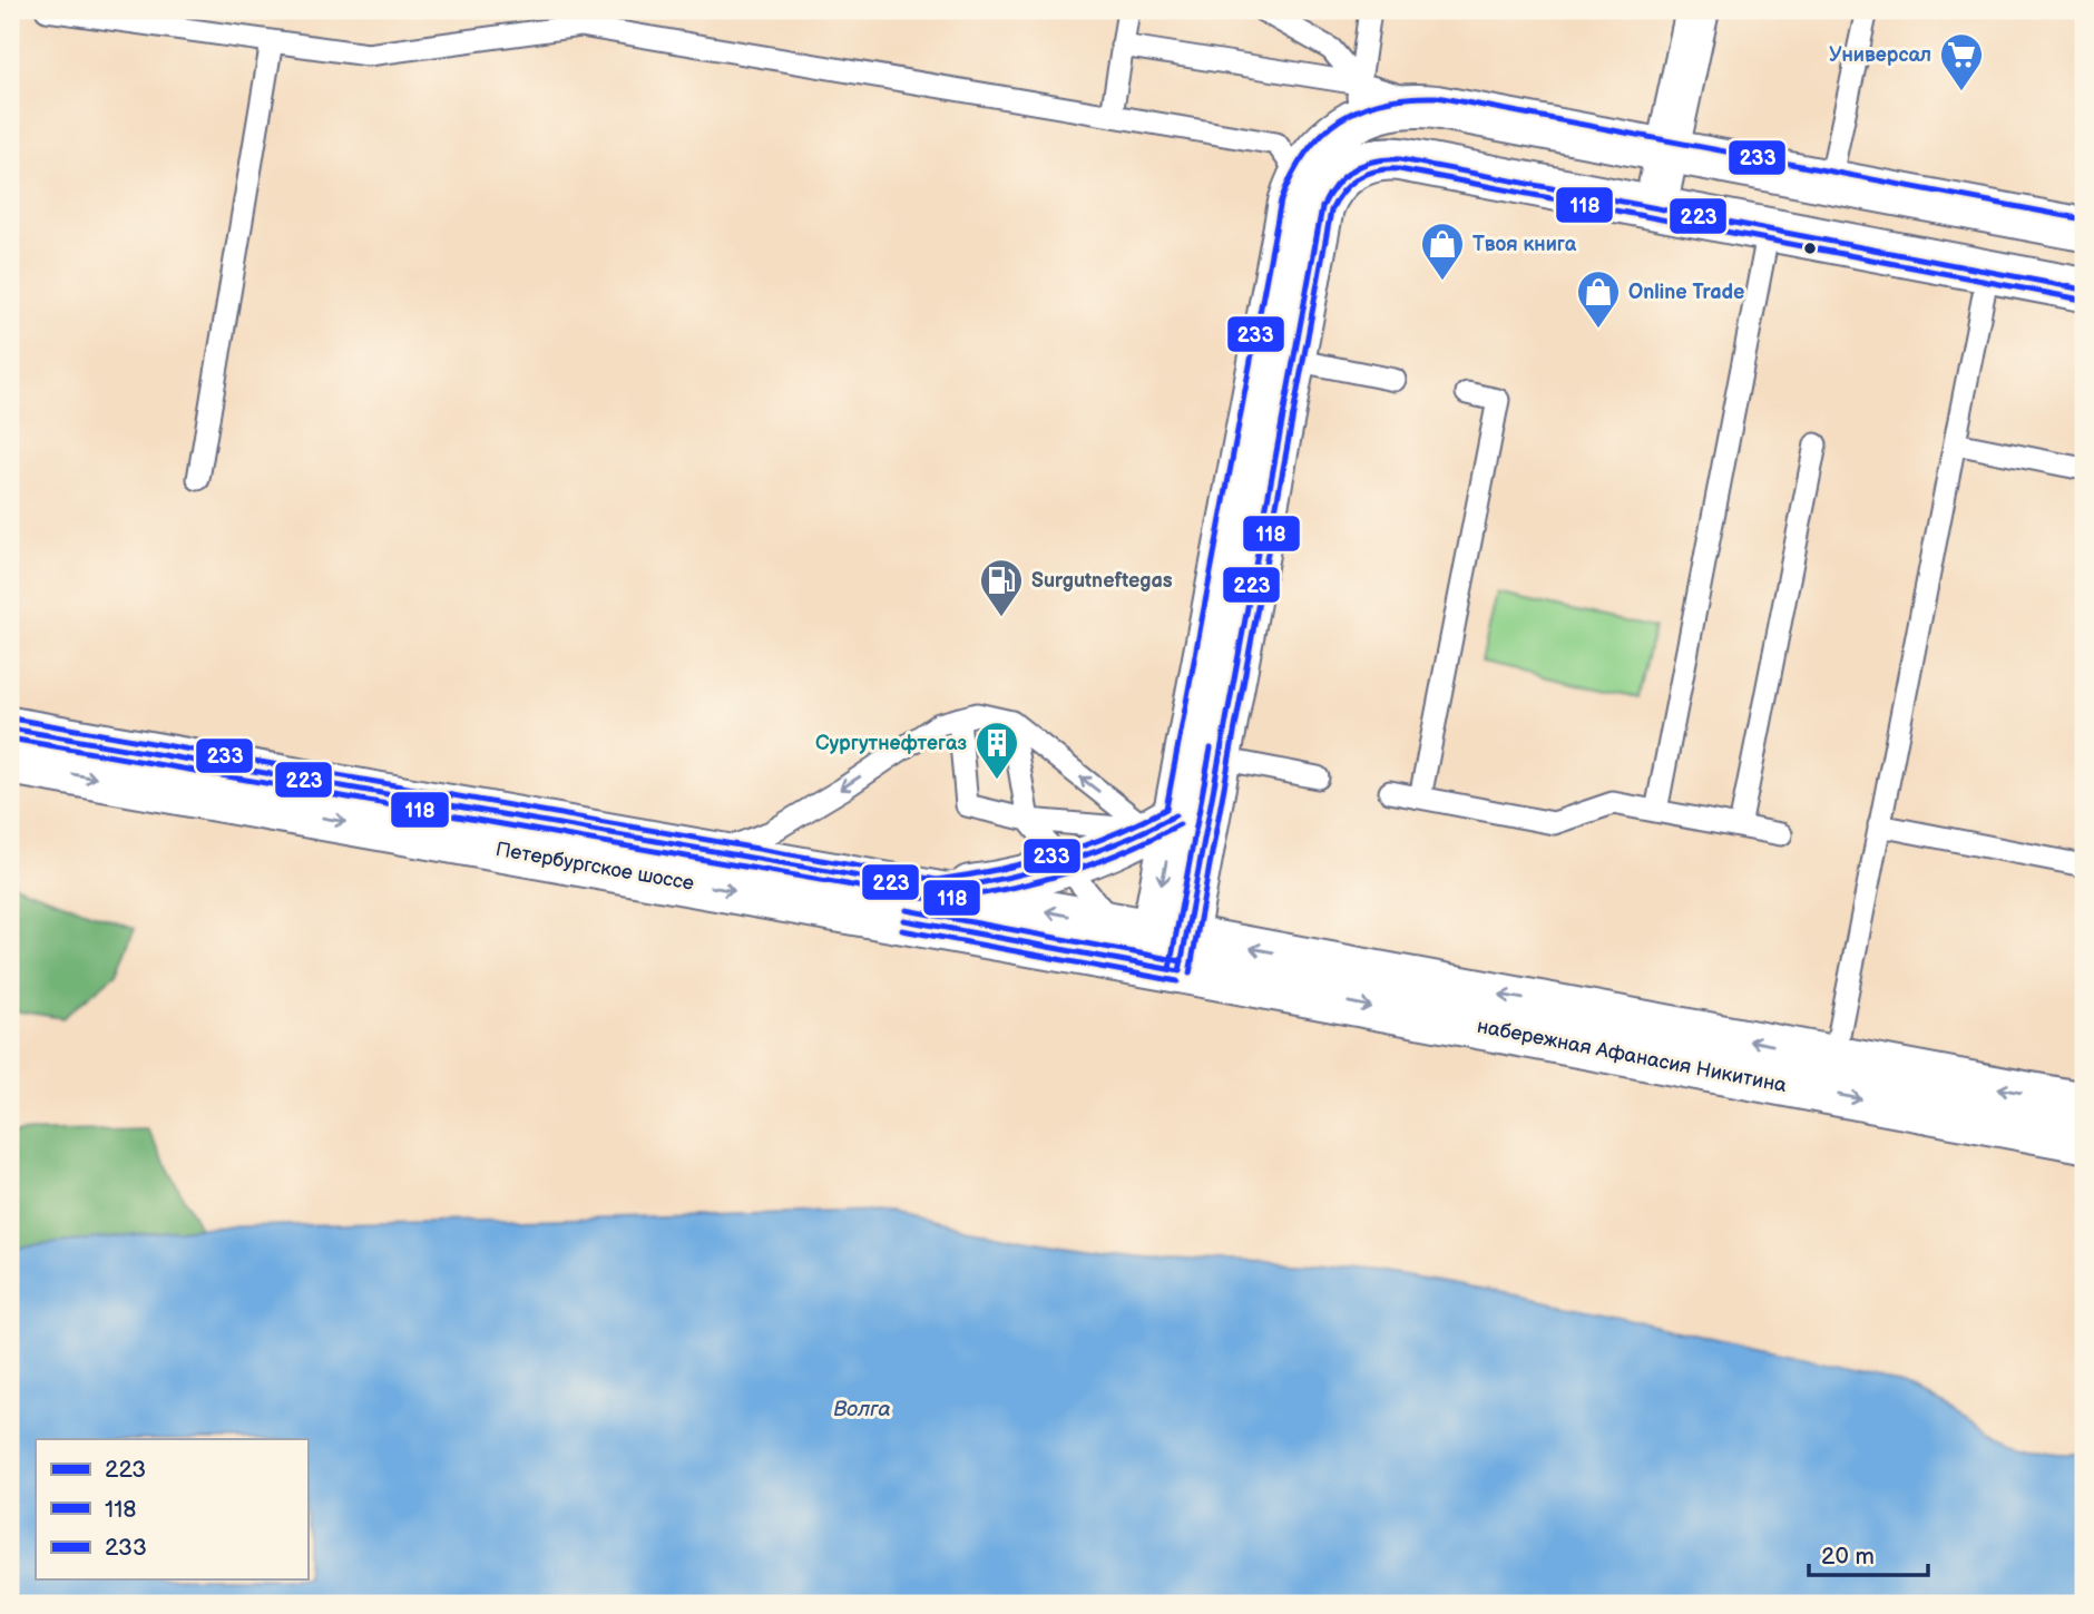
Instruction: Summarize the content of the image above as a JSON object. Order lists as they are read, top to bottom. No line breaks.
{"streets":{"main road":["Петербургское шоссе","набережная Афанасия Никитина"]},"crossings":[["Петербургское шоссе","набережная Афанасия Никитина"]],"water":["Волга"],"places":{"supermarket":["Универсал"],"shop":["Твоя книга","Online Trade"],"fuel station":["Surgutneftegas"],"building":["Сургутнефтегаз"]},"lines":["transit line 233","transit line 223","transit line 118"],"legend":["223","118","233"],"scale_bar":"20 m"}
